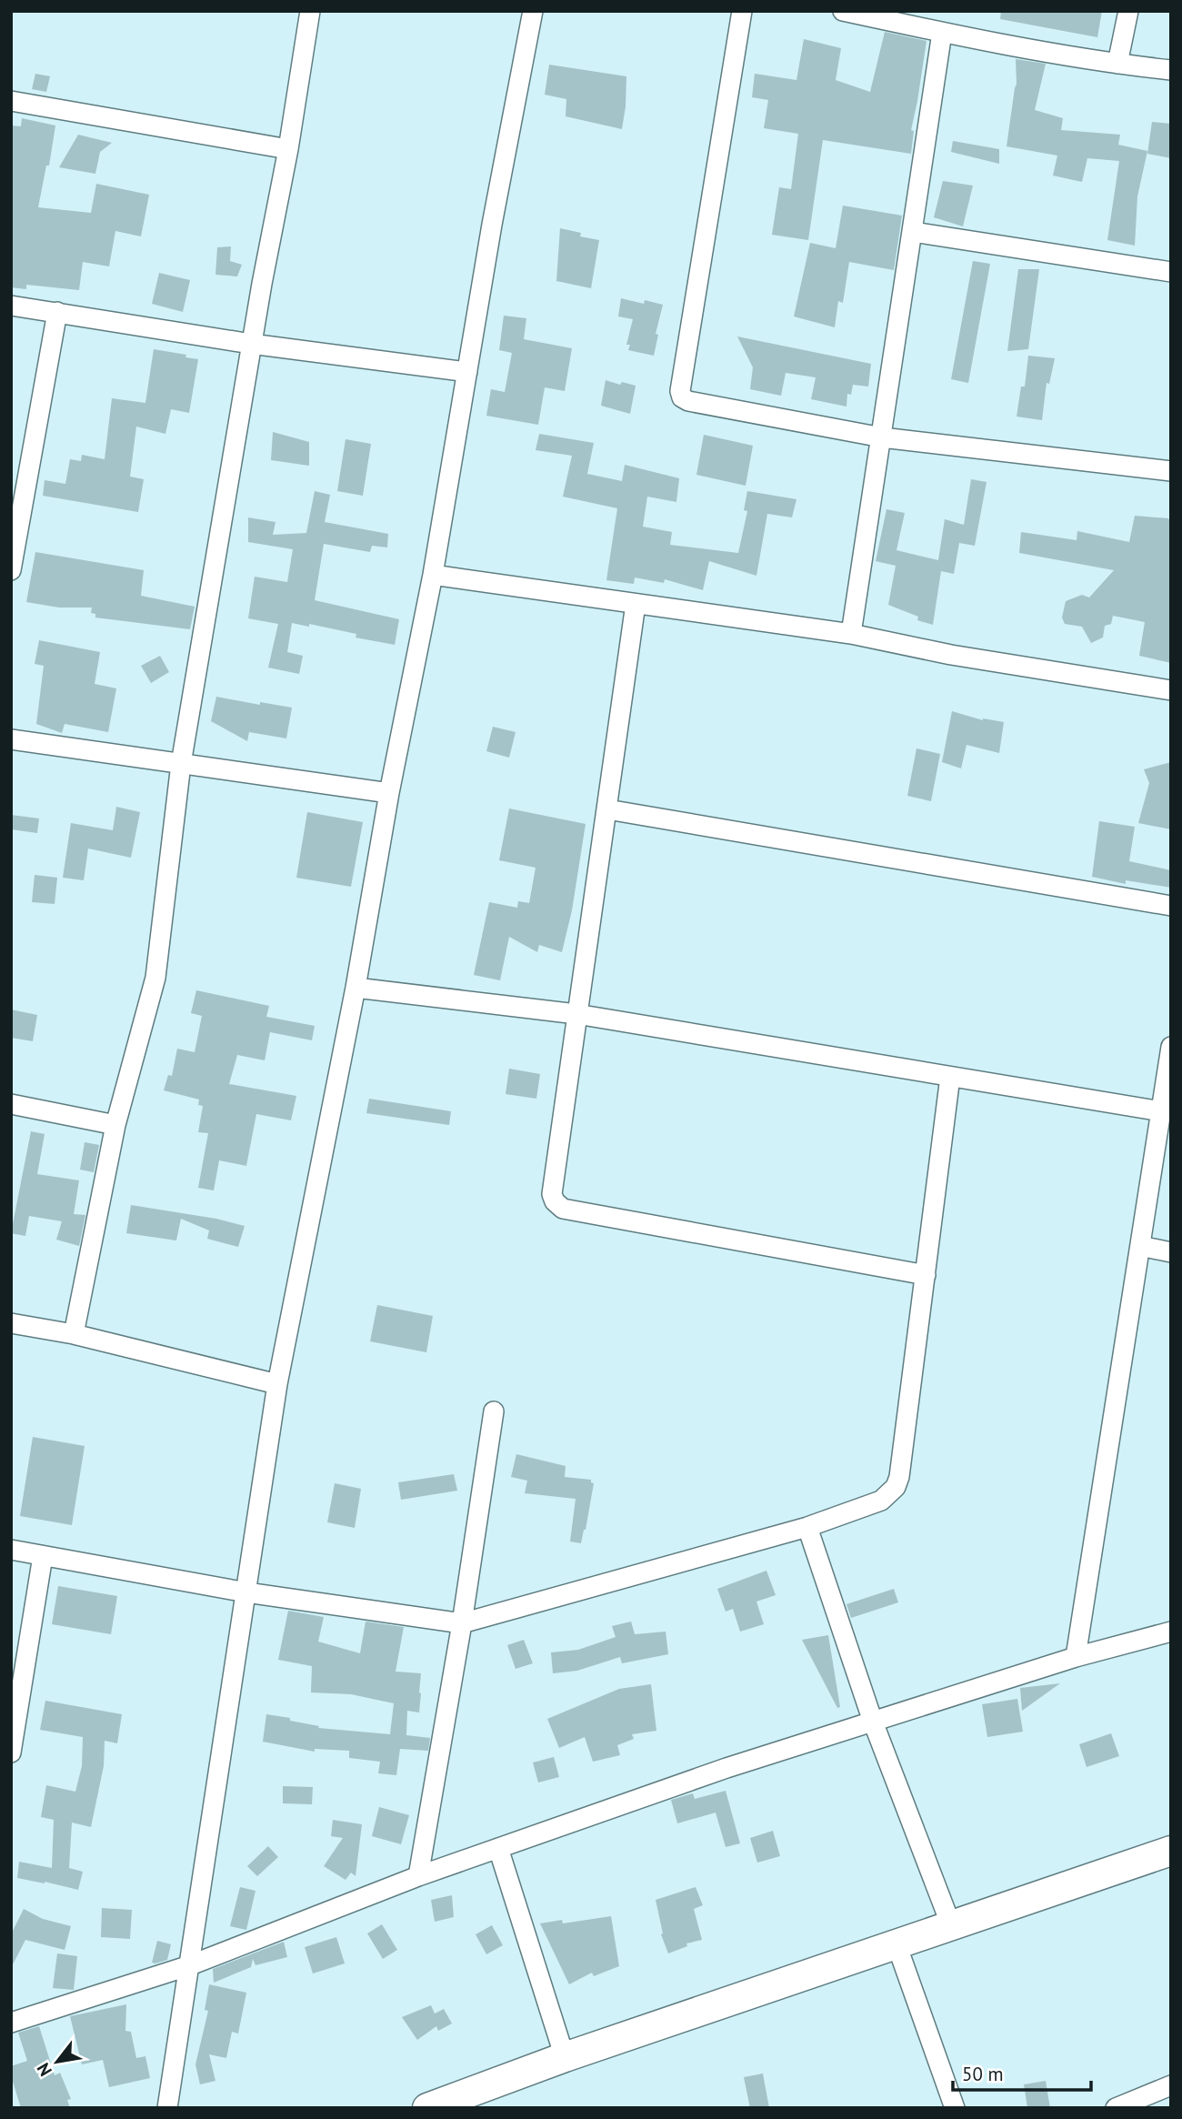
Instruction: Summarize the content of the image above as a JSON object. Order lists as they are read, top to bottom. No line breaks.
{"scale_bar":"50 m","north":"bottom left"}
